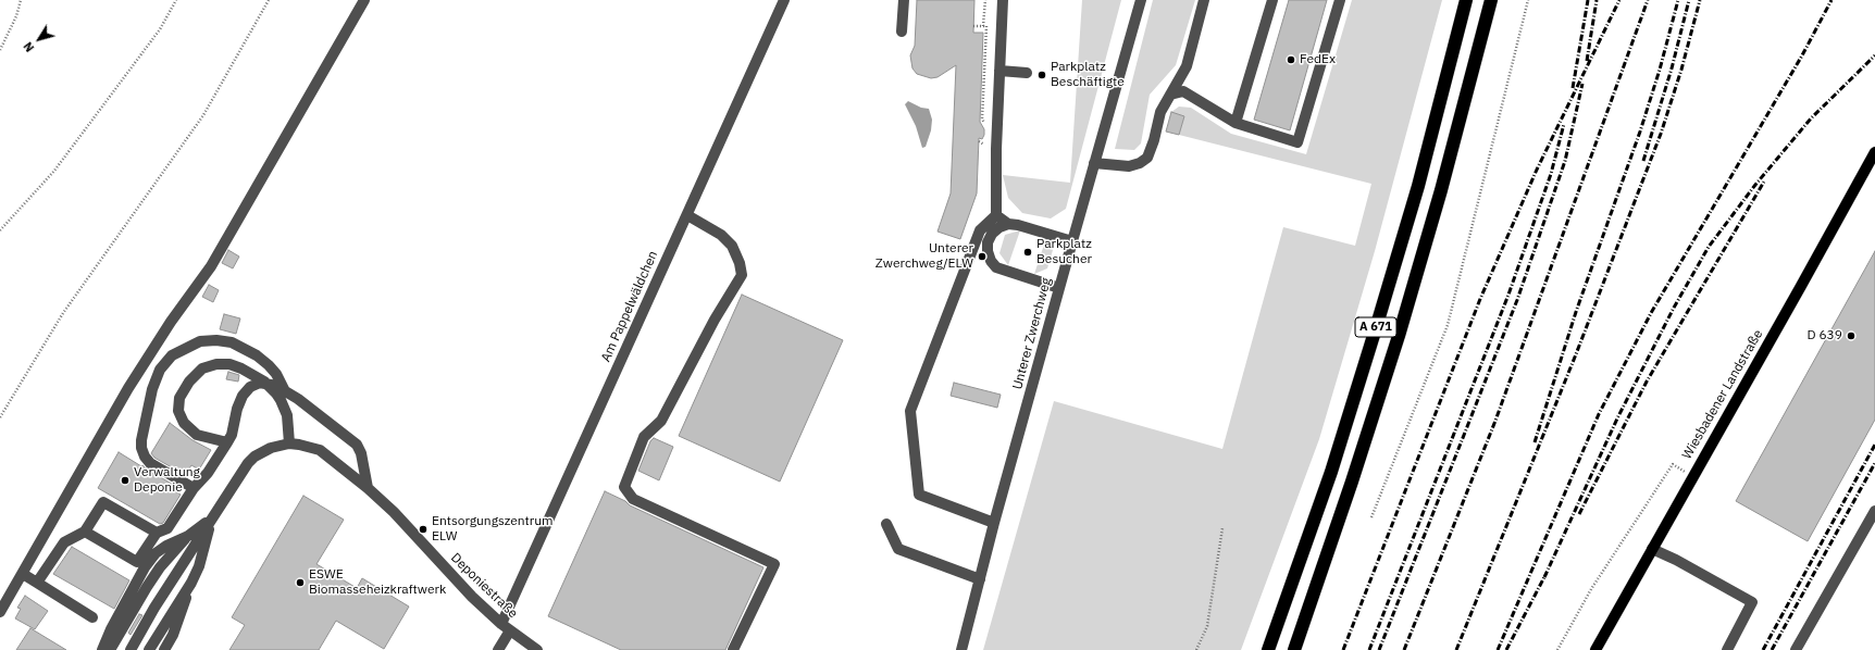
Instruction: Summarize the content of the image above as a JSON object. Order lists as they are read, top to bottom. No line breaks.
{"streets":{"highway":["A 671"],"main road":["Wiesbadener Landstraße"],"street":["Am Pappelwäldchen","Unterer Zwerchweg","Deponiestraße"]},"crossings":[["Am Pappelwäldchen","Deponiestraße"]],"places":["FedEx","Parkplatz Beschäftigte","Parkplatz Besucher","Unterer Zwerchweg/ELW","D 639","Verwaltung Deponie","Entsorgungszentrum ELW","ESWE Biomasseheizkraftwerk"],"north":"bottom left"}
